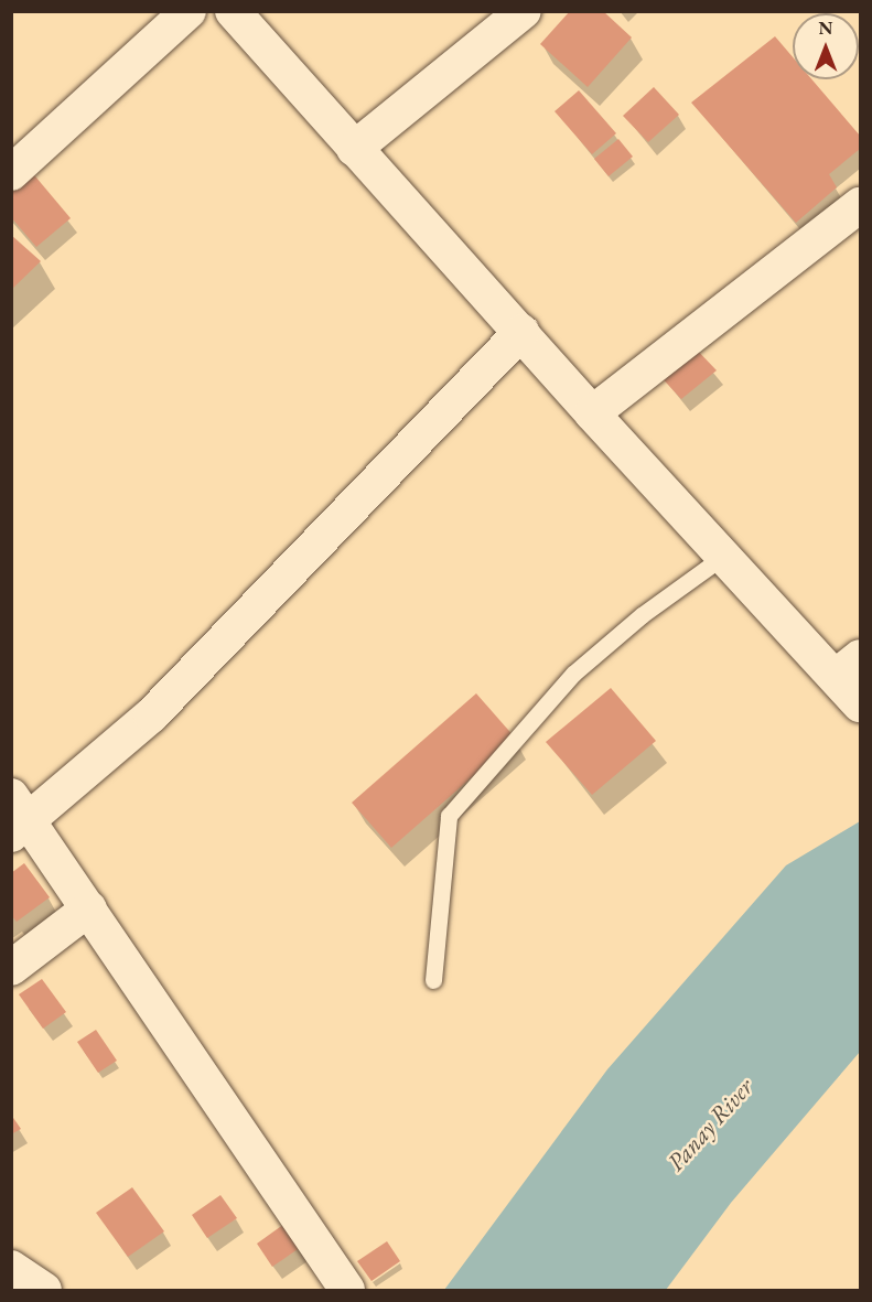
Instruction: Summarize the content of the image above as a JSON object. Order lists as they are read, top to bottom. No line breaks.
{"water":["Panay River"],"north":"top"}
